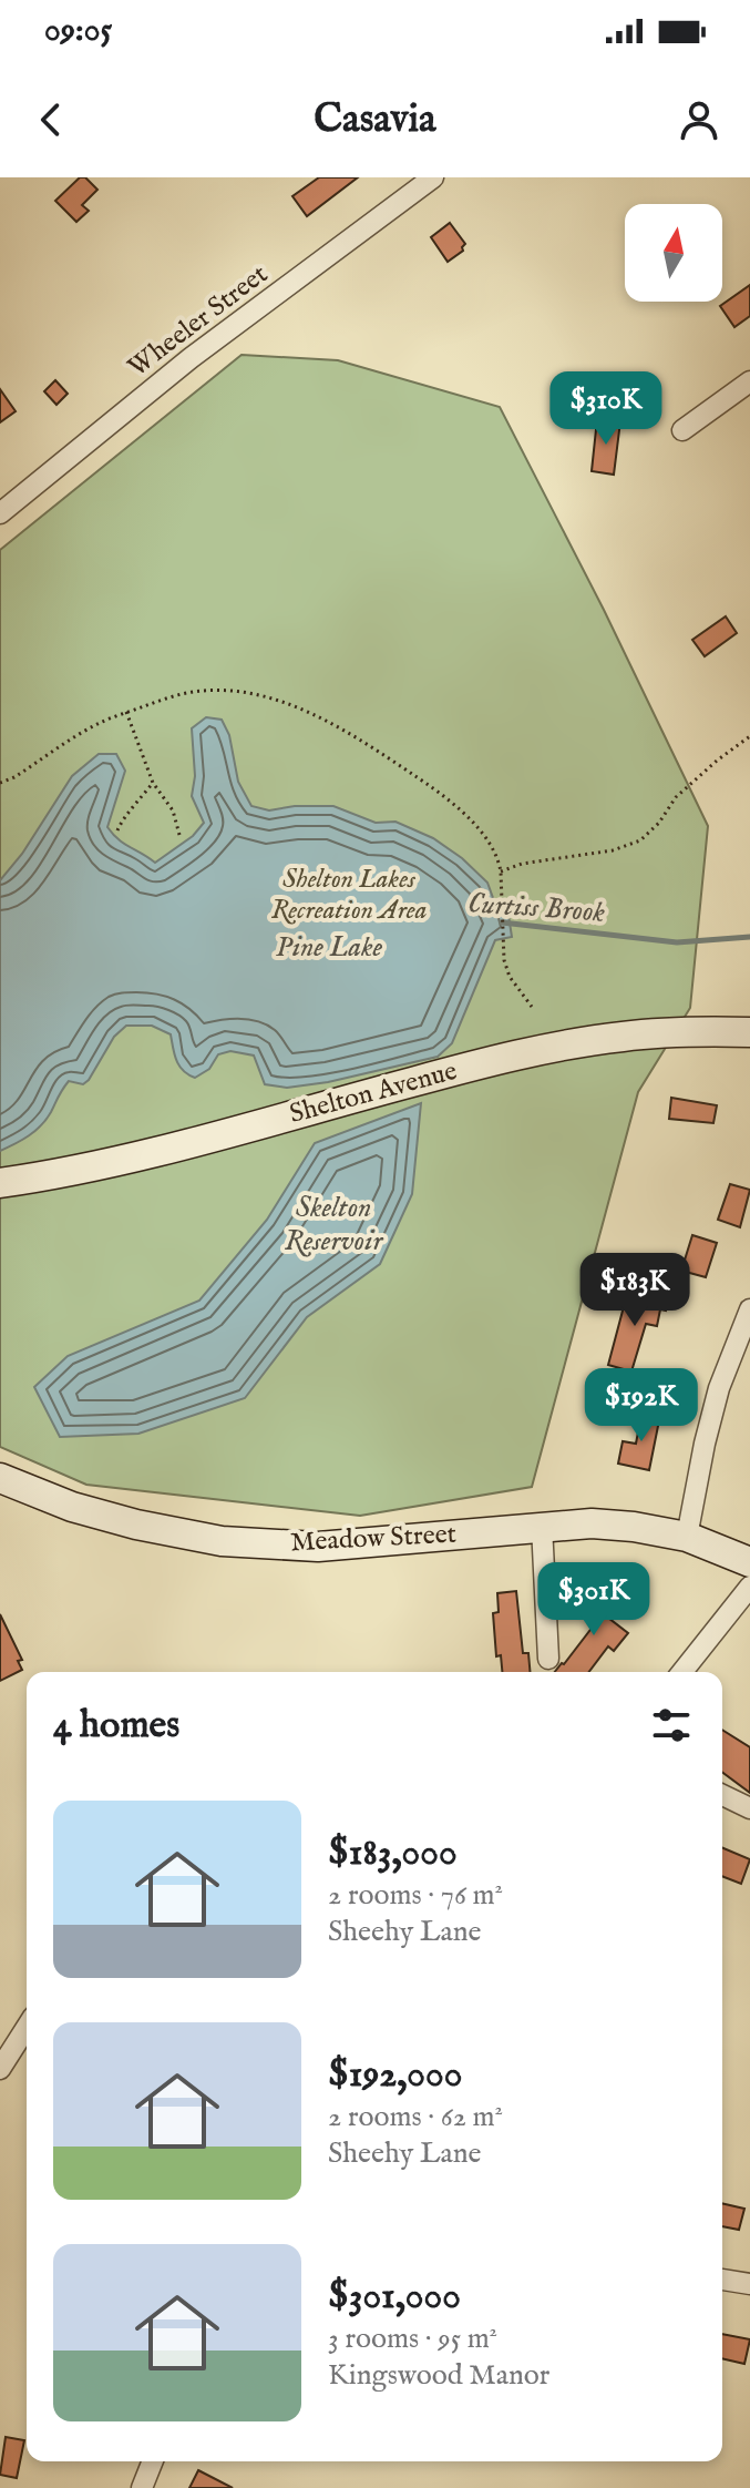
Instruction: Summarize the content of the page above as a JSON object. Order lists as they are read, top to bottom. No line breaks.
{"streets":{"street":["Wheeler Street","Shelton Avenue","Meadow Street"]},"water":["Curtiss Brook","Pine Lake","Skelton Reservoir"],"parks":["Shelton Lakes Recreation Area"],"north":"top","page":{"status":"09:05","header":"Casavia","price":["$310K","$183K","$192K","$301K"],"heading":"4 homes","list":[{"name":"$183,000","note":"2 rooms · 76 m² · Sheehy Lane"},{"name":"$192,000","note":"2 rooms · 62 m² · Sheehy Lane"},{"name":"$301,000","note":"3 rooms · 95 m² · Kingswood Manor"}]}}
